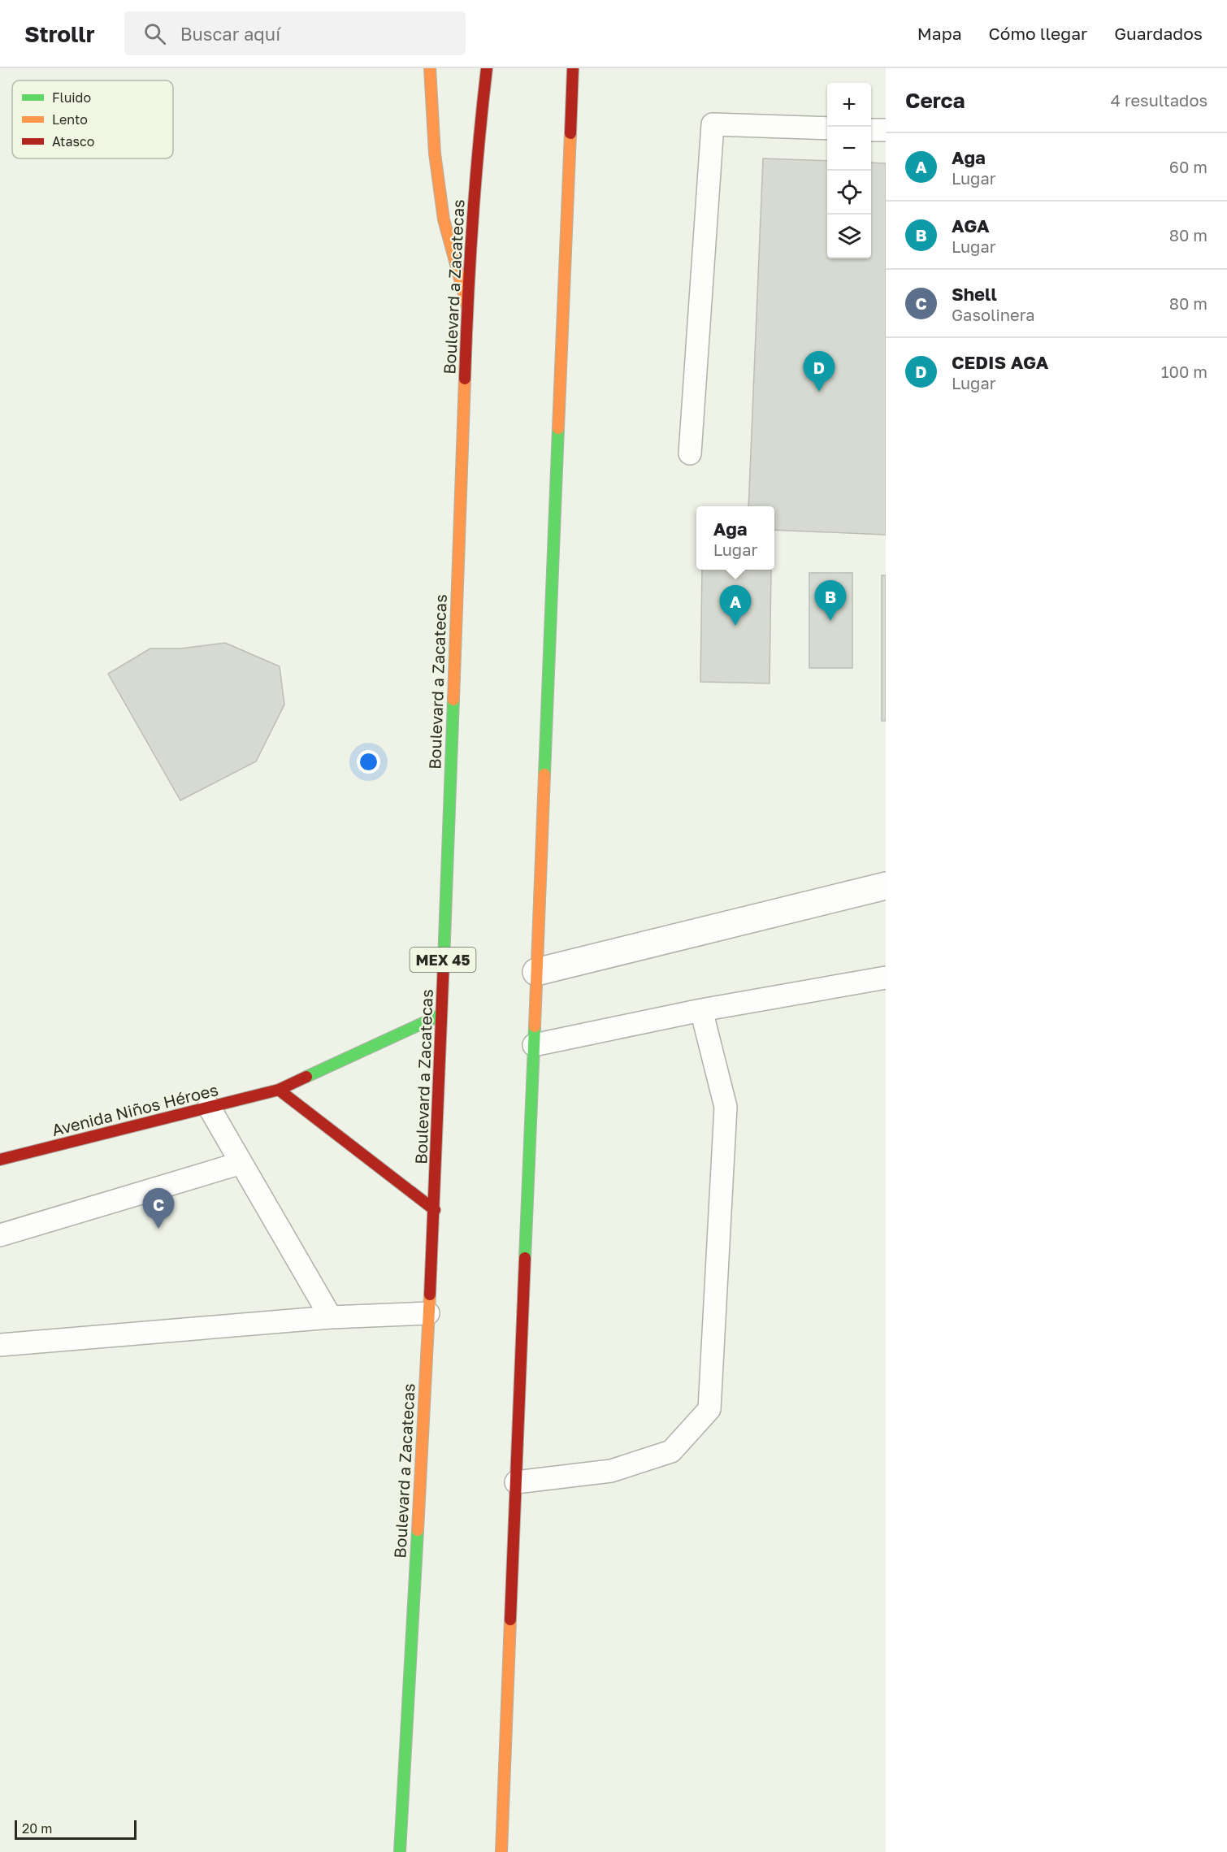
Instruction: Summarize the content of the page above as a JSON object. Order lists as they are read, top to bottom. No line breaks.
{"streets":{"main road":["Boulevard a Zacatecas","MEX 45","Avenida Niños Héroes"]},"crossings":[["Boulevard a Zacatecas","Avenida Niños Héroes"]],"legend":["Fluido","Lento","Atasco"],"scale_bar":"20 m","page":{"header":"Strollr","search":"Buscar aquí","nav":["Mapa","Cómo llegar","Guardados"],"heading":["Cerca","4 resultados"],"map_buttons":["+","−"],"list":[{"mark":"A","name":"Aga","note":"Lugar","value":"60 m"},{"mark":"B","name":"AGA","note":"Lugar","value":"80 m"},{"mark":"C","name":"Shell","note":"Gasolinera","value":"80 m"},{"mark":"D","name":"CEDIS AGA","note":"Lugar","value":"100 m"}],"pins":["D","B","A","C"],"popup":["Aga","Lugar"],"scale":"20 m"}}
